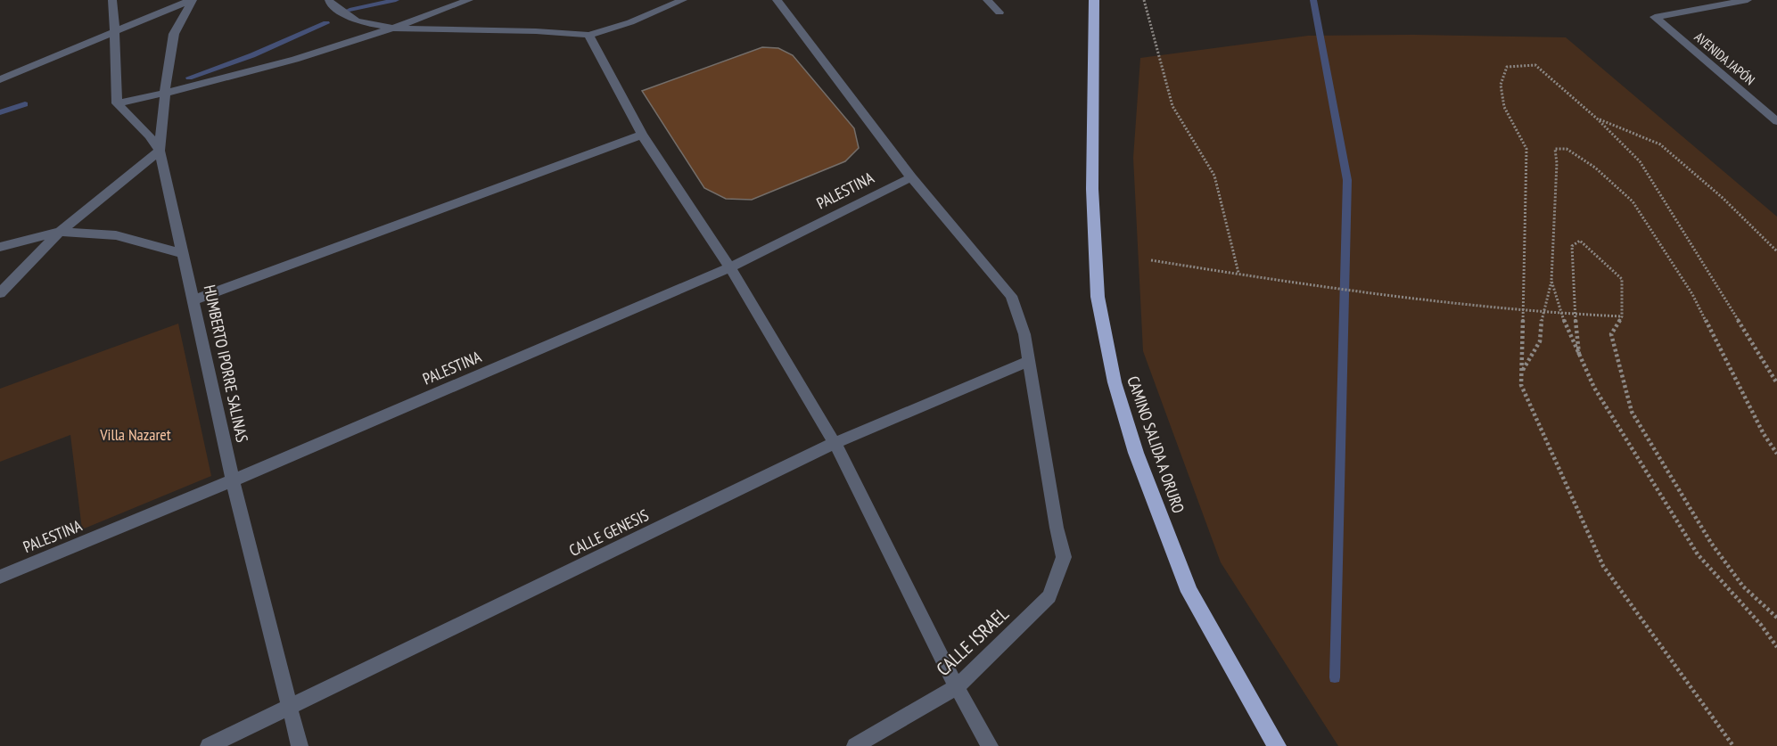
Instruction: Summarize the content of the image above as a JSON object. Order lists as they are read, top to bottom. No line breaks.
{"streets":{"highway":["CAMINO SALIDA A ORURO"],"street":["AVENIDA JAPÓN","PALESTINA","HUMBERTO IPORRE SALINAS","CALLE GENESIS","CALLE ISRAEL"]},"crossings":[["PALESTINA","HUMBERTO IPORRE SALINAS"],["PALESTINA","CALLE ISRAEL"],["HUMBERTO IPORRE SALINAS","CALLE GENESIS"],["CALLE GENESIS","CALLE ISRAEL"]],"parks":["Villa Nazaret"]}
